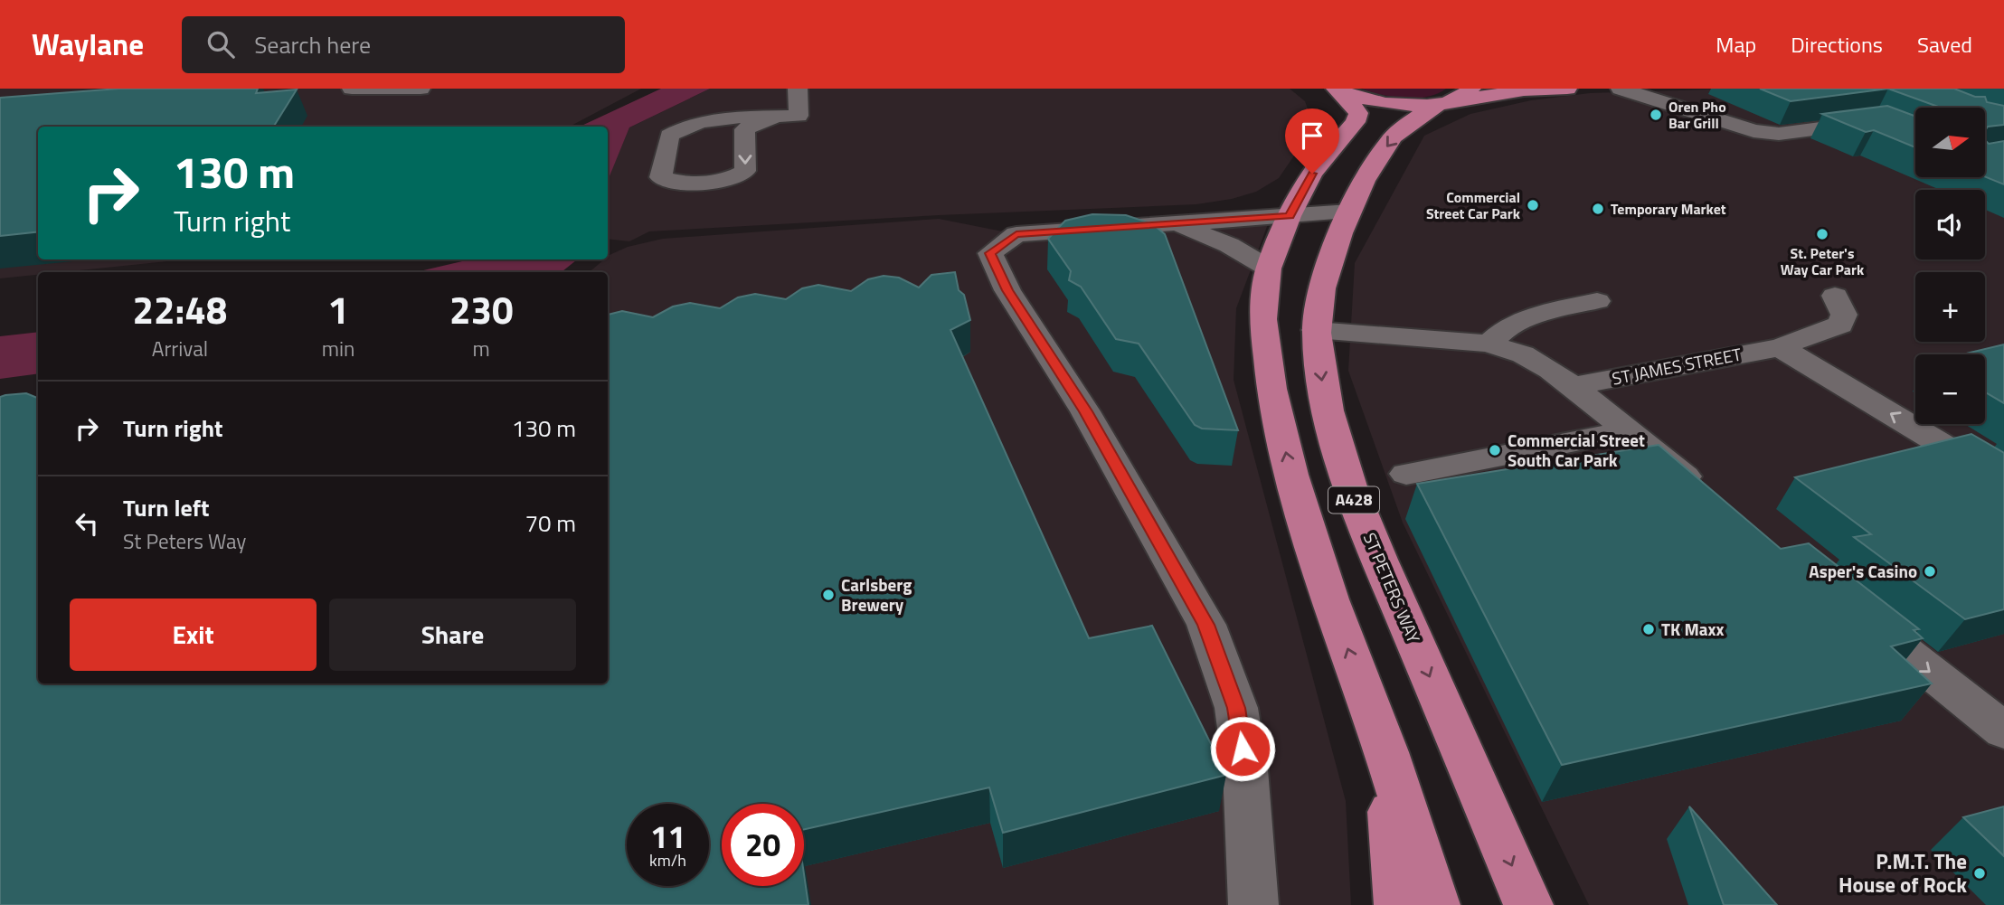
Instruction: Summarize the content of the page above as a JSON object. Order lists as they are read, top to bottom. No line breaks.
{"streets":{"highway":["A428","ST PETERS WAY"],"street":["ST JAMES STREET"]},"places":["Oren Pho Bar Grill","Commercial Street Car Park","Temporary Market","St. Peter's Way Car Park","Commercial Street South Car Park","Asper's Casino","Carlsberg Brewery","TK Maxx","P.M.T. The House of Rock"],"north":"right","page":{"header":"Waylane","search":"Search here","nav":["Map","Directions","Saved"],"map_buttons":["+","−"],"turn":["130 m","Turn right"],"eta":["22:48","Arrival","1","min","230","m"],"list":[{"name":"Turn right","value":"130 m"},{"name":"Turn left","note":"St Peters Way","value":"70 m"}],"buttons":["Exit","Share"],"speed":"11 km/h","limit":"20"}}
